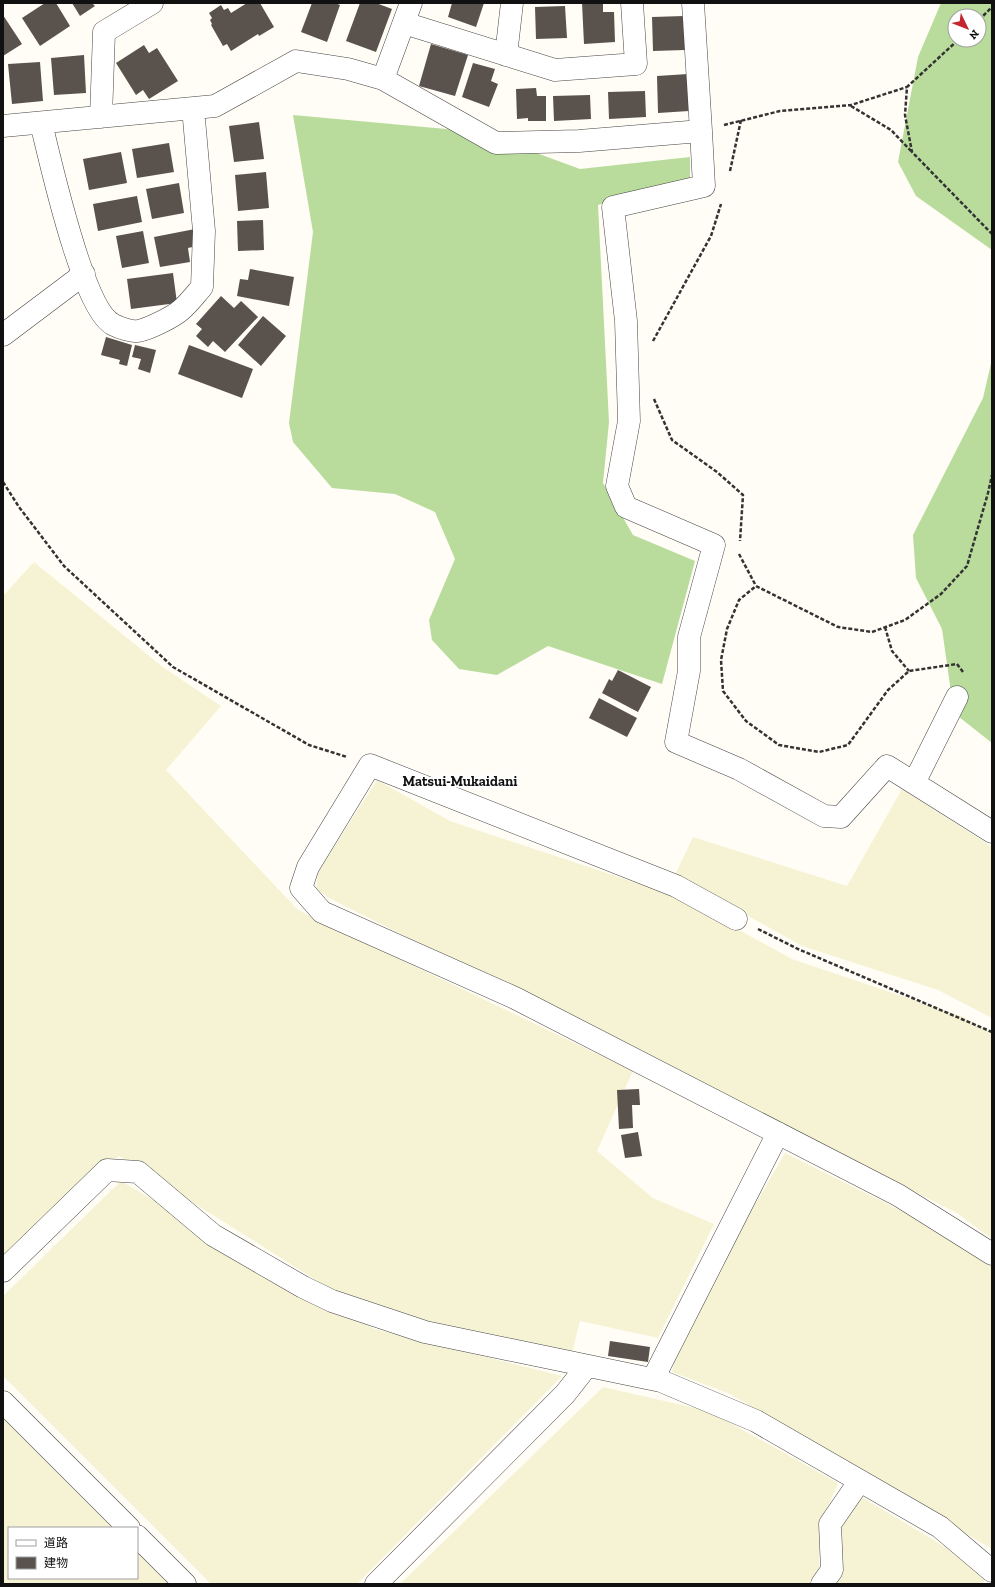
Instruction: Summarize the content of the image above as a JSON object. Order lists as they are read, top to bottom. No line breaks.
{"districts":["Matsui-Mukaidani"],"legend":["道路","建物"],"north":"bottom right"}
